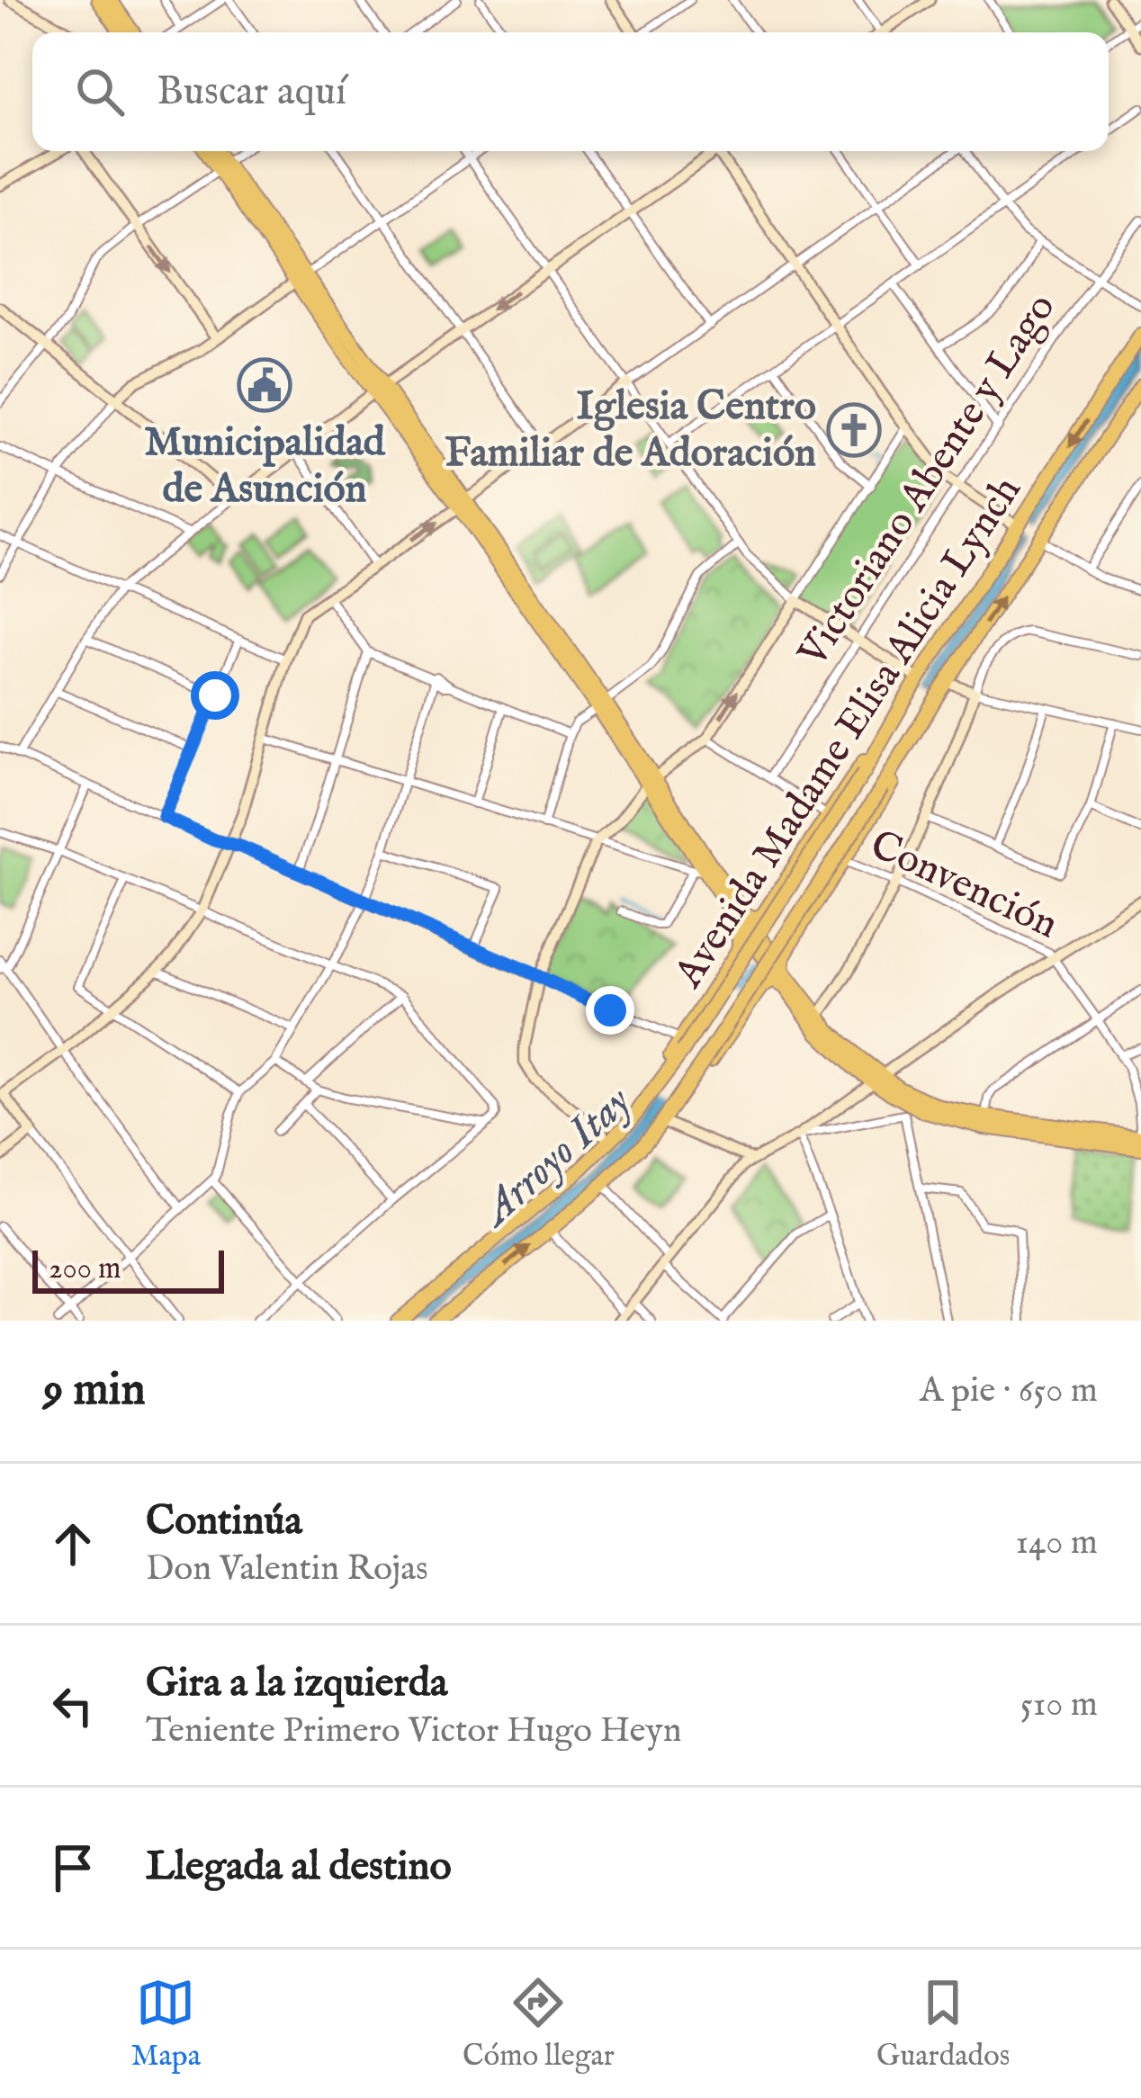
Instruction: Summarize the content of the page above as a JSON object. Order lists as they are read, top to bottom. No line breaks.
{"streets":{"highway":["Avenida Madame Elisa Alicia Lynch"],"street":["Victoriano Abente y Lago","Convención"]},"water":["Arroyo Itay"],"places":{"public building":["Municipalidad de Asunción"],"church":["Iglesia Centro Familiar de Adoración"]},"scale_bar":"200 m","page":{"search":"Buscar aquí","scale":"200 m","heading":["9 min","A pie · 650 m"],"list":[["Continúa","Don Valentin Rojas","140 m"],["Gira a la izquierda","Teniente Primero Victor Hugo Heyn","510 m"],"Llegada al destino"],"nav":["Mapa","Cómo llegar","Guardados"]}}
